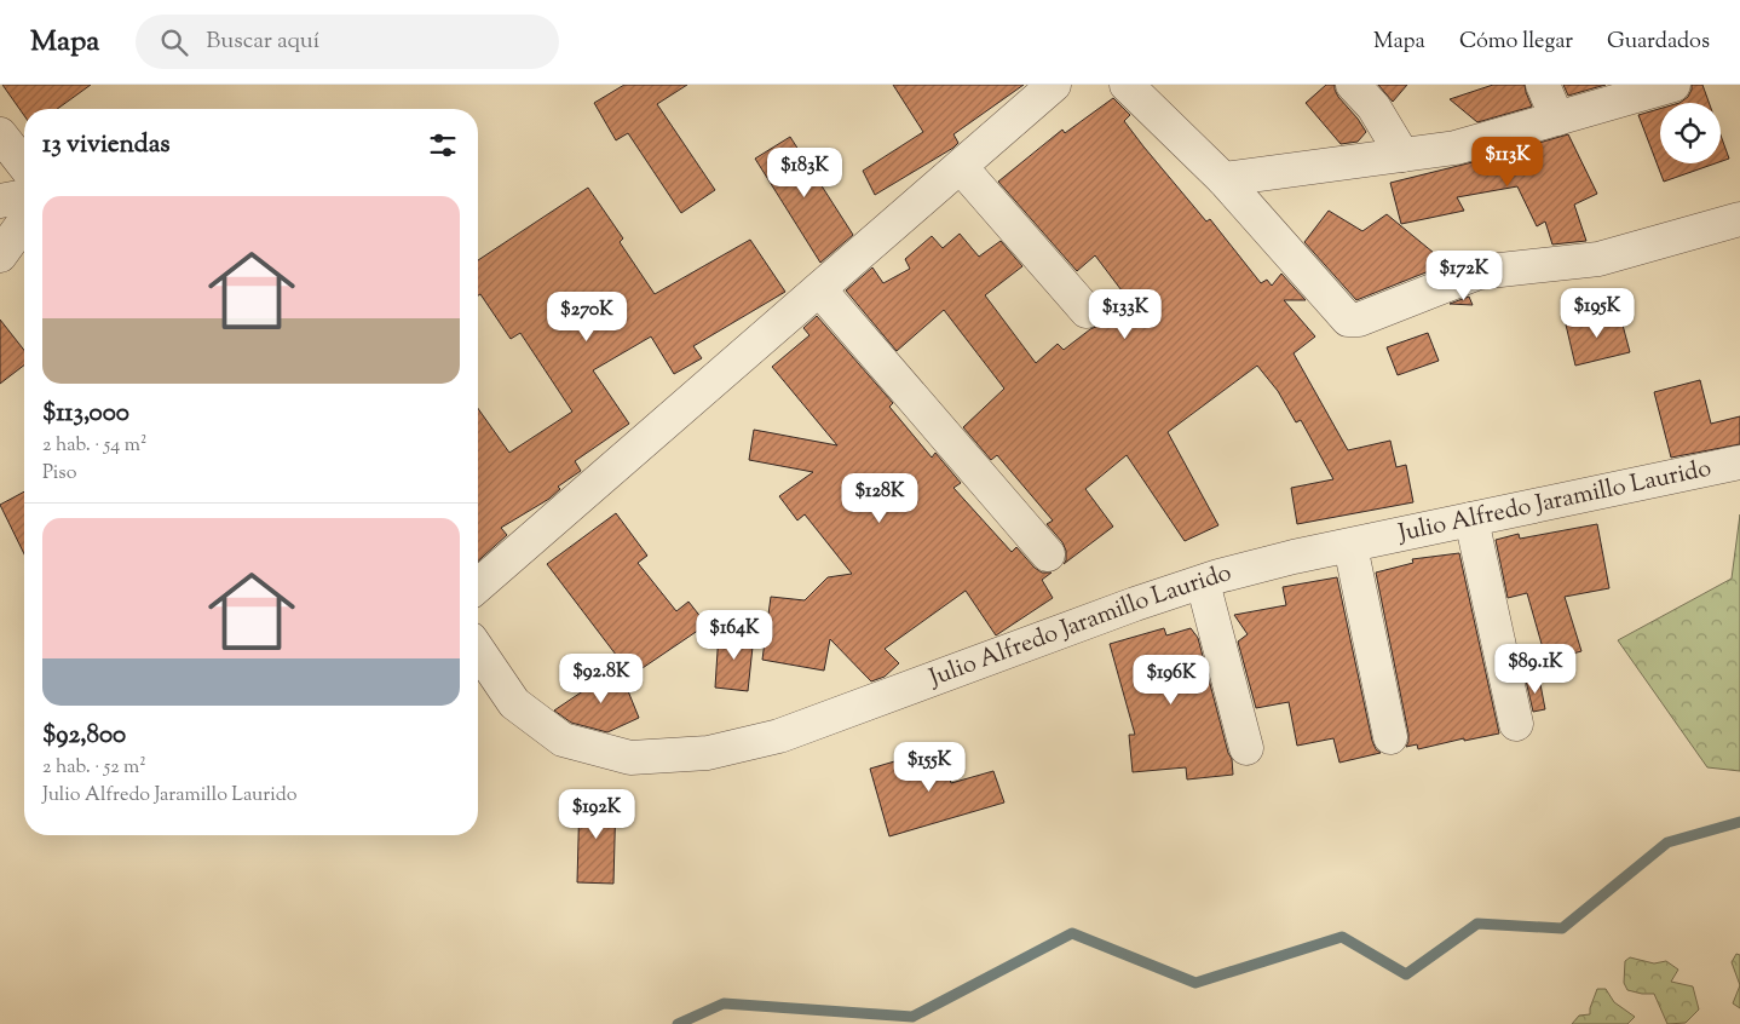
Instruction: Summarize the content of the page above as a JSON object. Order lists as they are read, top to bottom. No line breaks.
{"streets":{"street":["Julio Alfredo Jaramillo Laurido"]},"page":{"header":"Mapa","search":"Buscar aquí","nav":["Mapa","Cómo llegar","Guardados"],"heading":"13 viviendas","price":["$113K","$183K","$172K","$195K","$133K","$270K","$128K","$164K","$89.1K","$92.8K","$196K","$155K","$192K"],"list":[{"name":"$113,000","note":"2 hab. · 54 m² · Piso"},{"name":"$92,800","note":"2 hab. · 52 m² · Julio Alfredo Jaramillo Laurido"}]}}
